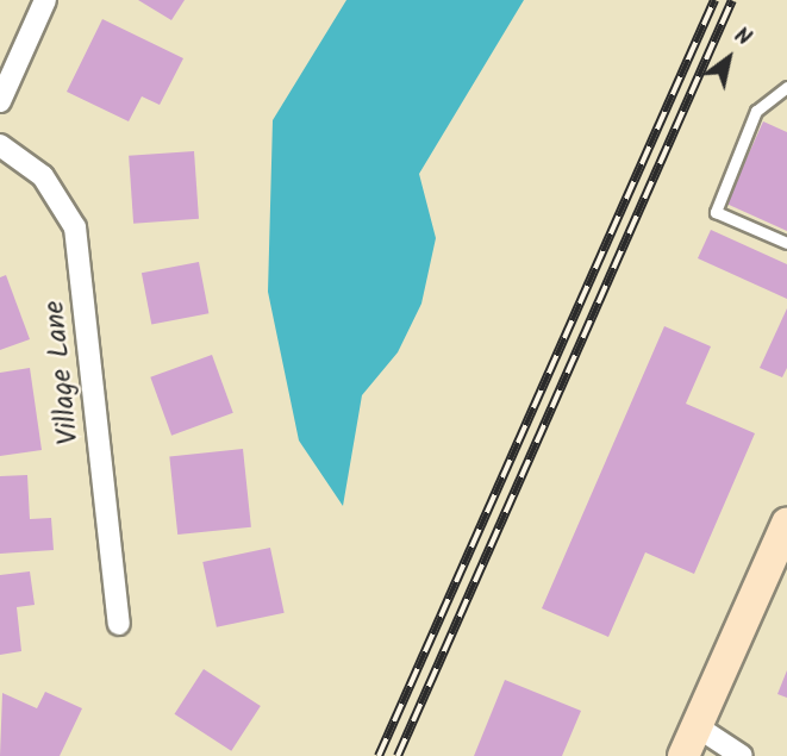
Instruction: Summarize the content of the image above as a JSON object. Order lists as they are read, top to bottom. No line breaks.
{"streets":{"street":["Village Lane"]},"north":"top right"}
